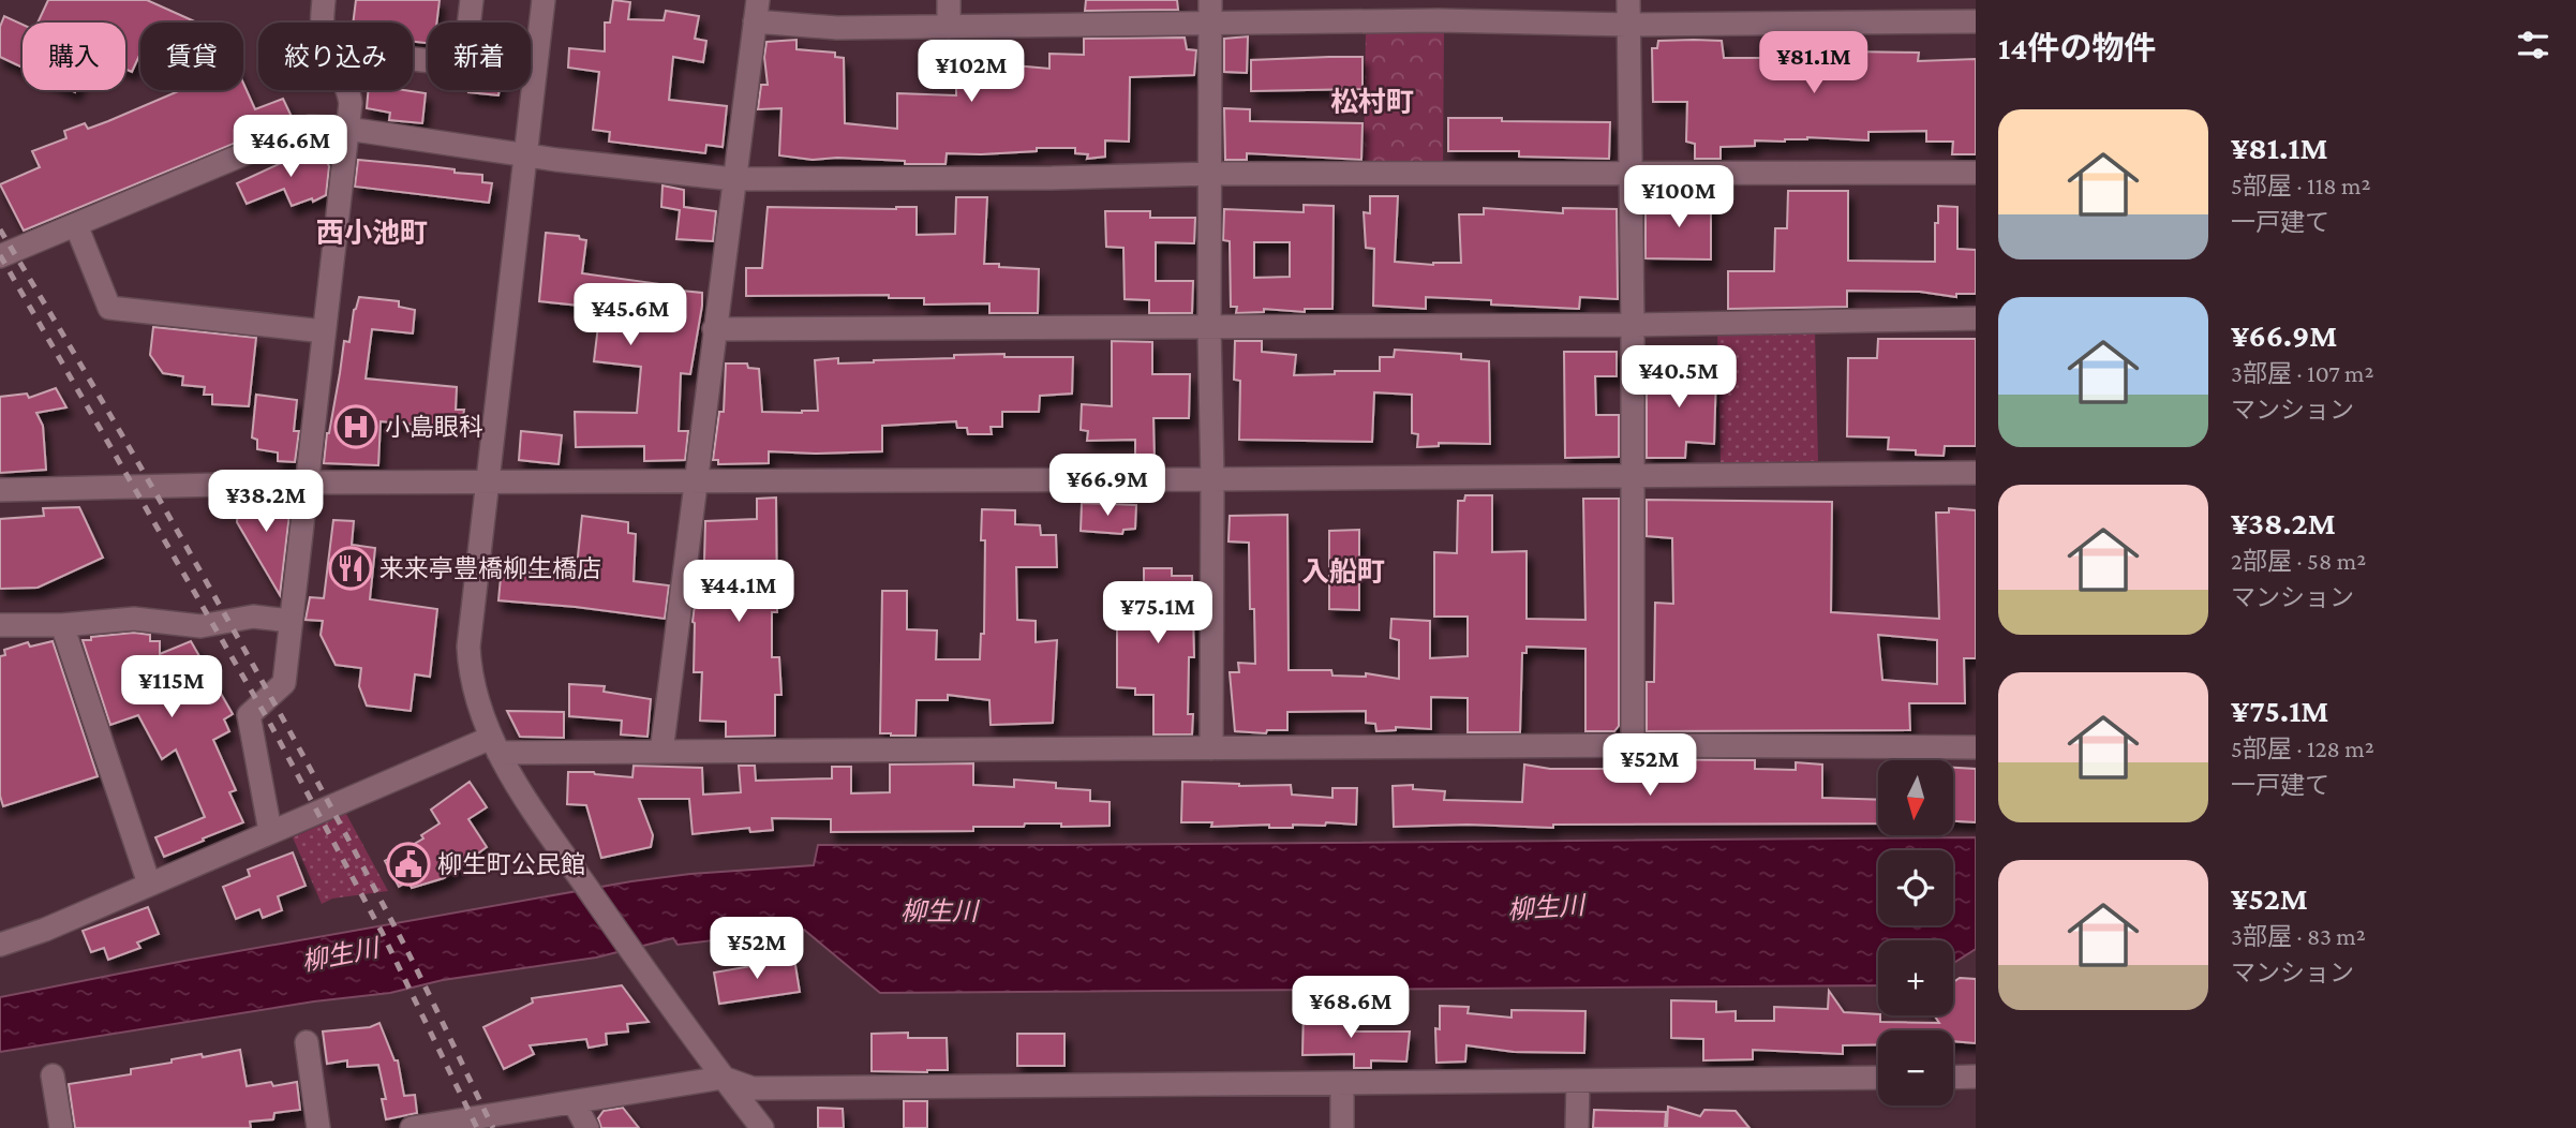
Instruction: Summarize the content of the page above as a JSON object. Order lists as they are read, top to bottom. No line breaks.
{"districts":["松村町","西小池町","入船町"],"water":["柳生川"],"places":{"hospital":["小島眼科"],"restaurant":["来来亭豊橋柳生橋店"],"public building":["柳生町公民館"]},"north":"bottom","page":{"heading":"14件の物件","chip":["購入","賃貸","絞り込み","新着"],"price":["¥81.1M","¥102M","¥46.6M","¥100M","¥45.6M","¥40.5M","¥66.9M","¥38.2M","¥44.1M","¥75.1M","¥115M","¥52M","¥52M","¥68.6M"],"list":[{"name":"¥81.1M","note":"5部屋 · 118 m² · 一戸建て"},{"name":"¥66.9M","note":"3部屋 · 107 m² · マンション"},{"name":"¥38.2M","note":"2部屋 · 58 m² · マンション"},{"name":"¥75.1M","note":"5部屋 · 128 m² · 一戸建て"},{"name":"¥52M","note":"3部屋 · 83 m² · マンション"}],"map_buttons":["+","−"]}}
